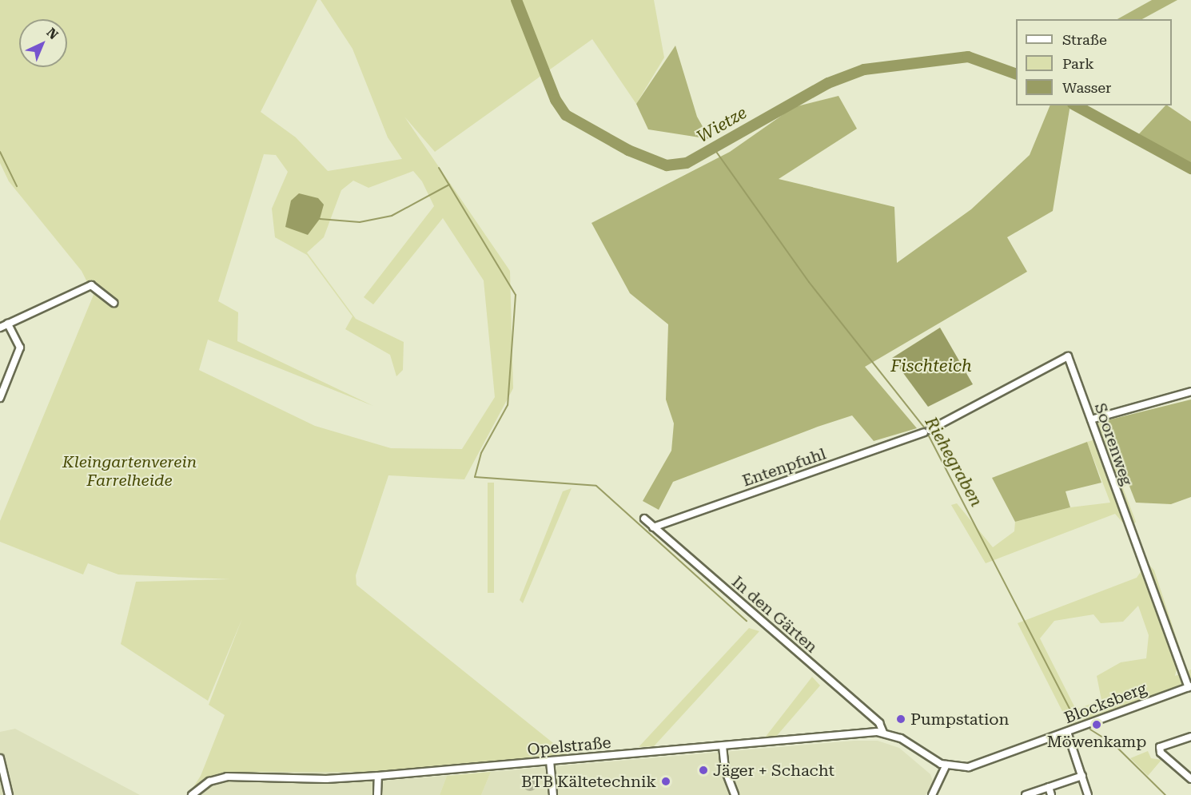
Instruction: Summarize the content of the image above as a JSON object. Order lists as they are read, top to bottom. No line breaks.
{"streets":{"street":["Soorenweg","Entenpfuhl","In den Gärten","Blocksberg","Opelstraße"]},"crossings":[["Soorenweg","Entenpfuhl"],["Soorenweg","Blocksberg"],["Entenpfuhl","In den Gärten"],["In den Gärten","Opelstraße"],["Blocksberg","Opelstraße"]],"water":["Wietze","Fischteich","Riehegraben"],"parks":["Kleingartenverein Farrelheide"],"places":["Pumpstation","Möwenkamp","Jäger + Schacht","BTB Kältetechnik"],"legend":["Straße","Park","Wasser"],"north":"top right"}
